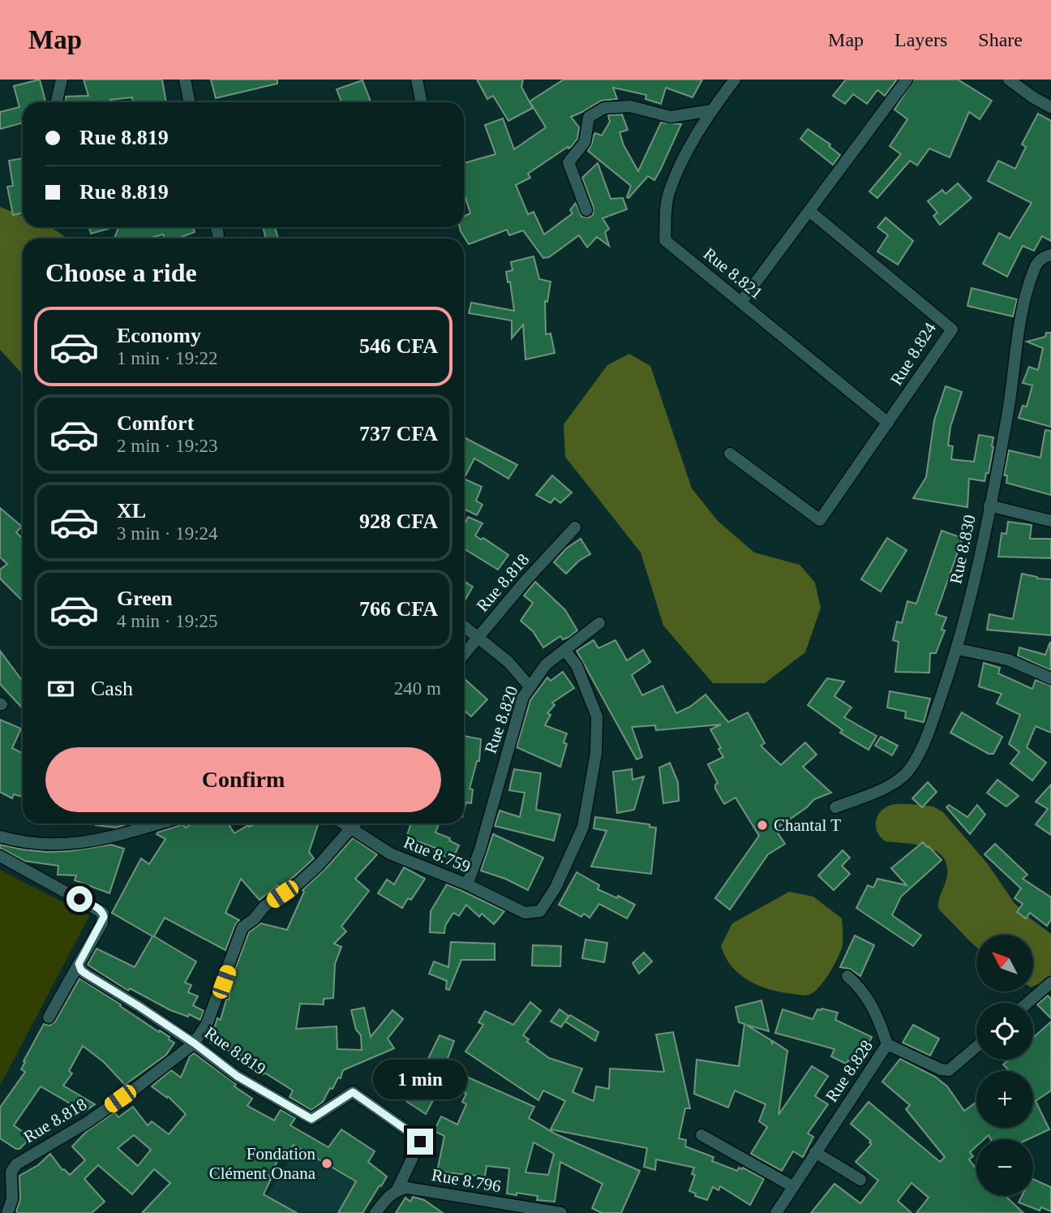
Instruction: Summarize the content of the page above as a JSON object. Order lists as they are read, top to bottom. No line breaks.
{"streets":{"street":["Rue 8.821","Rue 8.824","Rue 8.830","Rue 8.818","Rue 8.820","Rue 8.759","Rue 8.819","Rue 8.828","Rue 8.796"]},"crossings":[["Rue 8.821","Rue 8.824"],["Rue 8.818","Rue 8.759"],["Rue 8.818","Rue 8.819"],["Rue 8.820","Rue 8.759"],["Rue 8.819","Rue 8.796"]],"places":["Chantal T","Fondation Clément Onana"],"north":"top left","page":{"header":"Map","nav":["Map","Layers","Share"],"banner":["Rue 8.819","Rue 8.819"],"heading":"Choose a ride","list":[{"name":"Economy","note":"1 min · 19:22","value":"546 CFA"},{"name":"Comfort","note":"2 min · 19:23","value":"737 CFA"},{"name":"XL","note":"3 min · 19:24","value":"928 CFA"},{"name":"Green","note":"4 min · 19:25","value":"766 CFA"}],"pay":["Cash","240 m"],"buttons":"Confirm","map_buttons":["+","−"],"bubble":"1 min"}}
